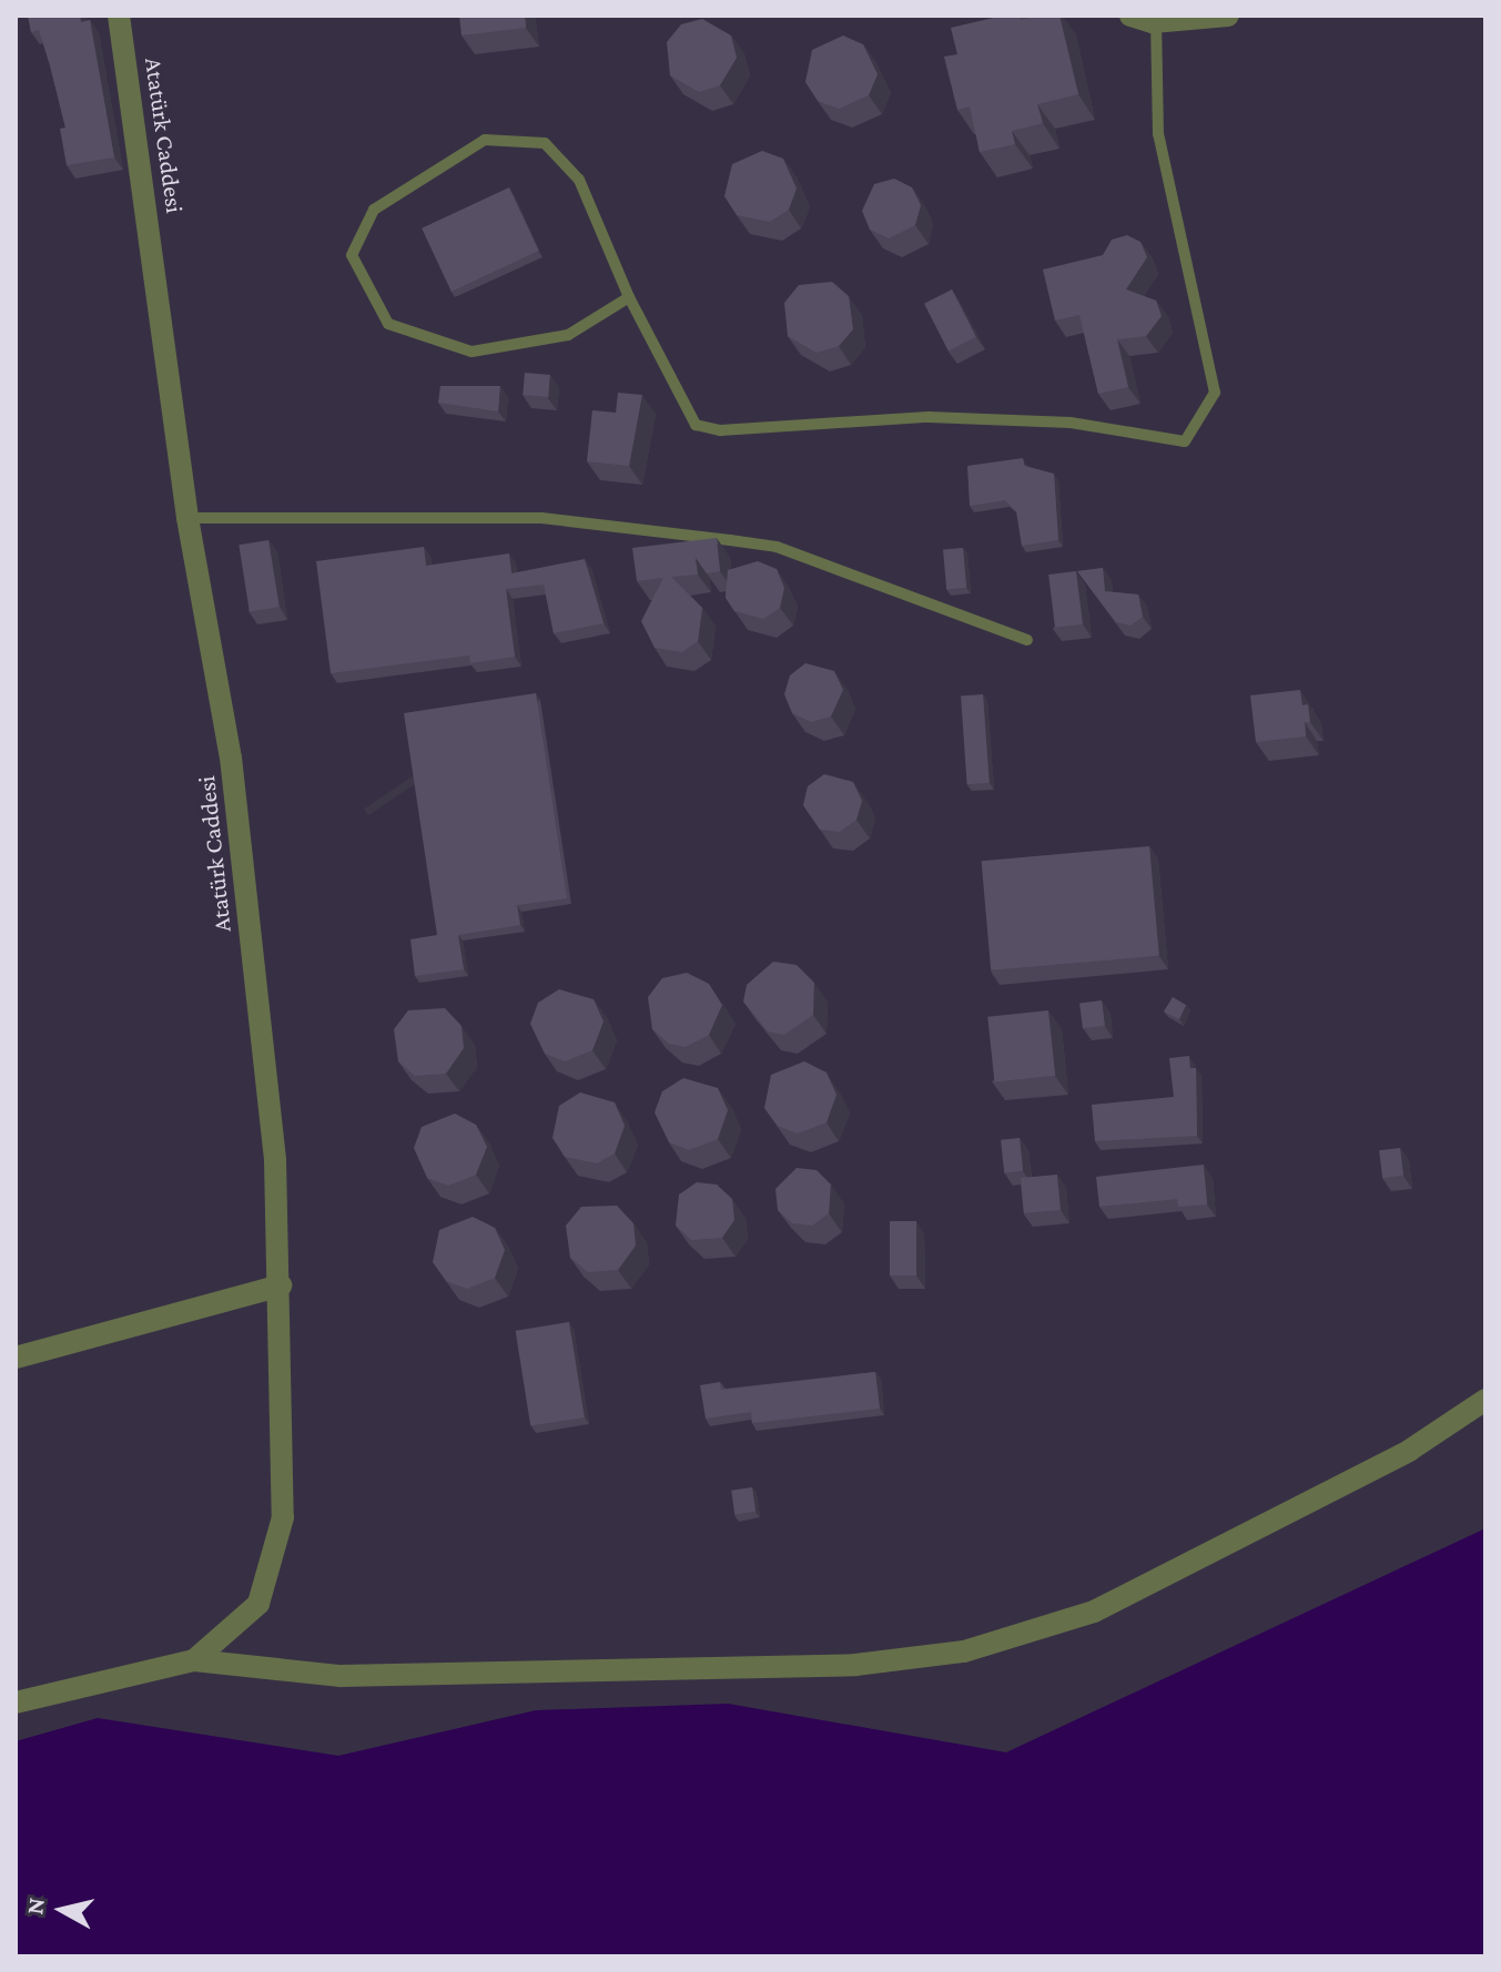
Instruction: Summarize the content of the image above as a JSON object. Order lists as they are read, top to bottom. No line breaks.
{"streets":{"street":["Atatürk Caddesi"]},"north":"left"}
